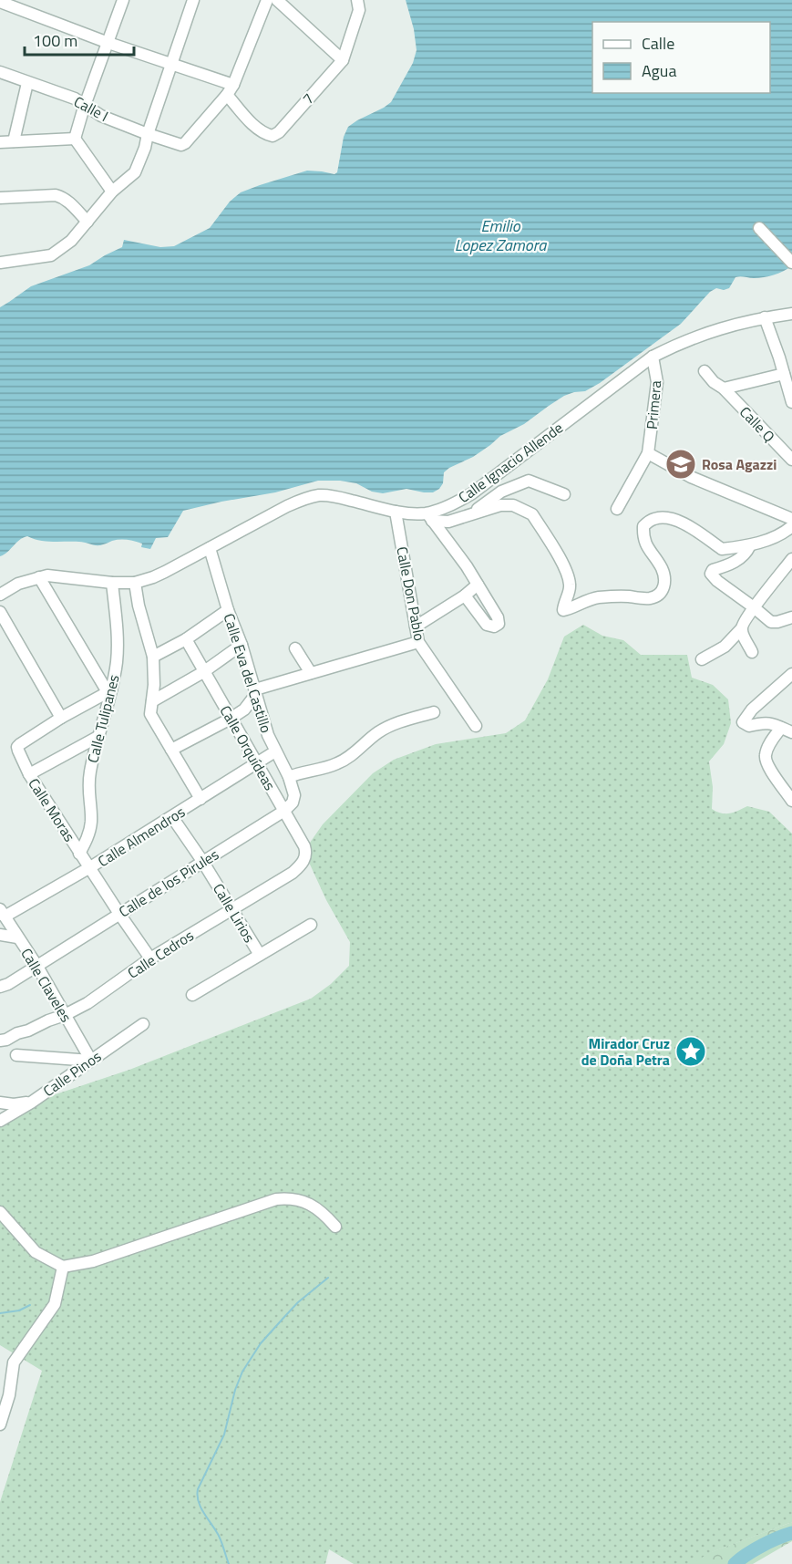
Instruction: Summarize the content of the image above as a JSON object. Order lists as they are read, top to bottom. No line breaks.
{"streets":{"street":["7","Calle I","Primera","Calle Q","Calle Ignacio Allende","Calle Don Pablo","Calle Eva del Castillo","Calle Tulipanes","Calle Orquídeas","Calle Moras","Calle Almendros","Calle de los Pirules","Calle Lirios","Calle Cedros","Calle Claveles","Calle Pinos"]},"crossings":[["7","Calle I"],["Primera","Calle Ignacio Allende"],["Calle Ignacio Allende","Calle Don Pablo"],["Calle Ignacio Allende","Calle Eva del Castillo"],["Calle Ignacio Allende","Calle Tulipanes"],["Calle Eva del Castillo","Calle Almendros"],["Calle Eva del Castillo","Calle de los Pirules"],["Calle Tulipanes","Calle Moras"],["Calle Orquídeas","Calle Almendros"],["Calle Orquídeas","Calle de los Pirules"],["Calle Orquídeas","Calle Cedros"],["Calle Moras","Calle Almendros"],["Calle Moras","Calle de los Pirules"],["Calle Moras","Calle Cedros"],["Calle Almendros","Calle Lirios"],["Calle Almendros","Calle Claveles"],["Calle de los Pirules","Calle Lirios"],["Calle de los Pirules","Calle Claveles"],["Calle Lirios","Calle Cedros"],["Calle Cedros","Calle Claveles"],["Calle Claveles","Calle Pinos"]],"water":["Emilio Lopez Zamora"],"places":{"school or university":["Rosa Agazzi"],"place":["Mirador Cruz de Doña Petra"]},"legend":["Calle","Agua"],"scale_bar":"100 m"}
